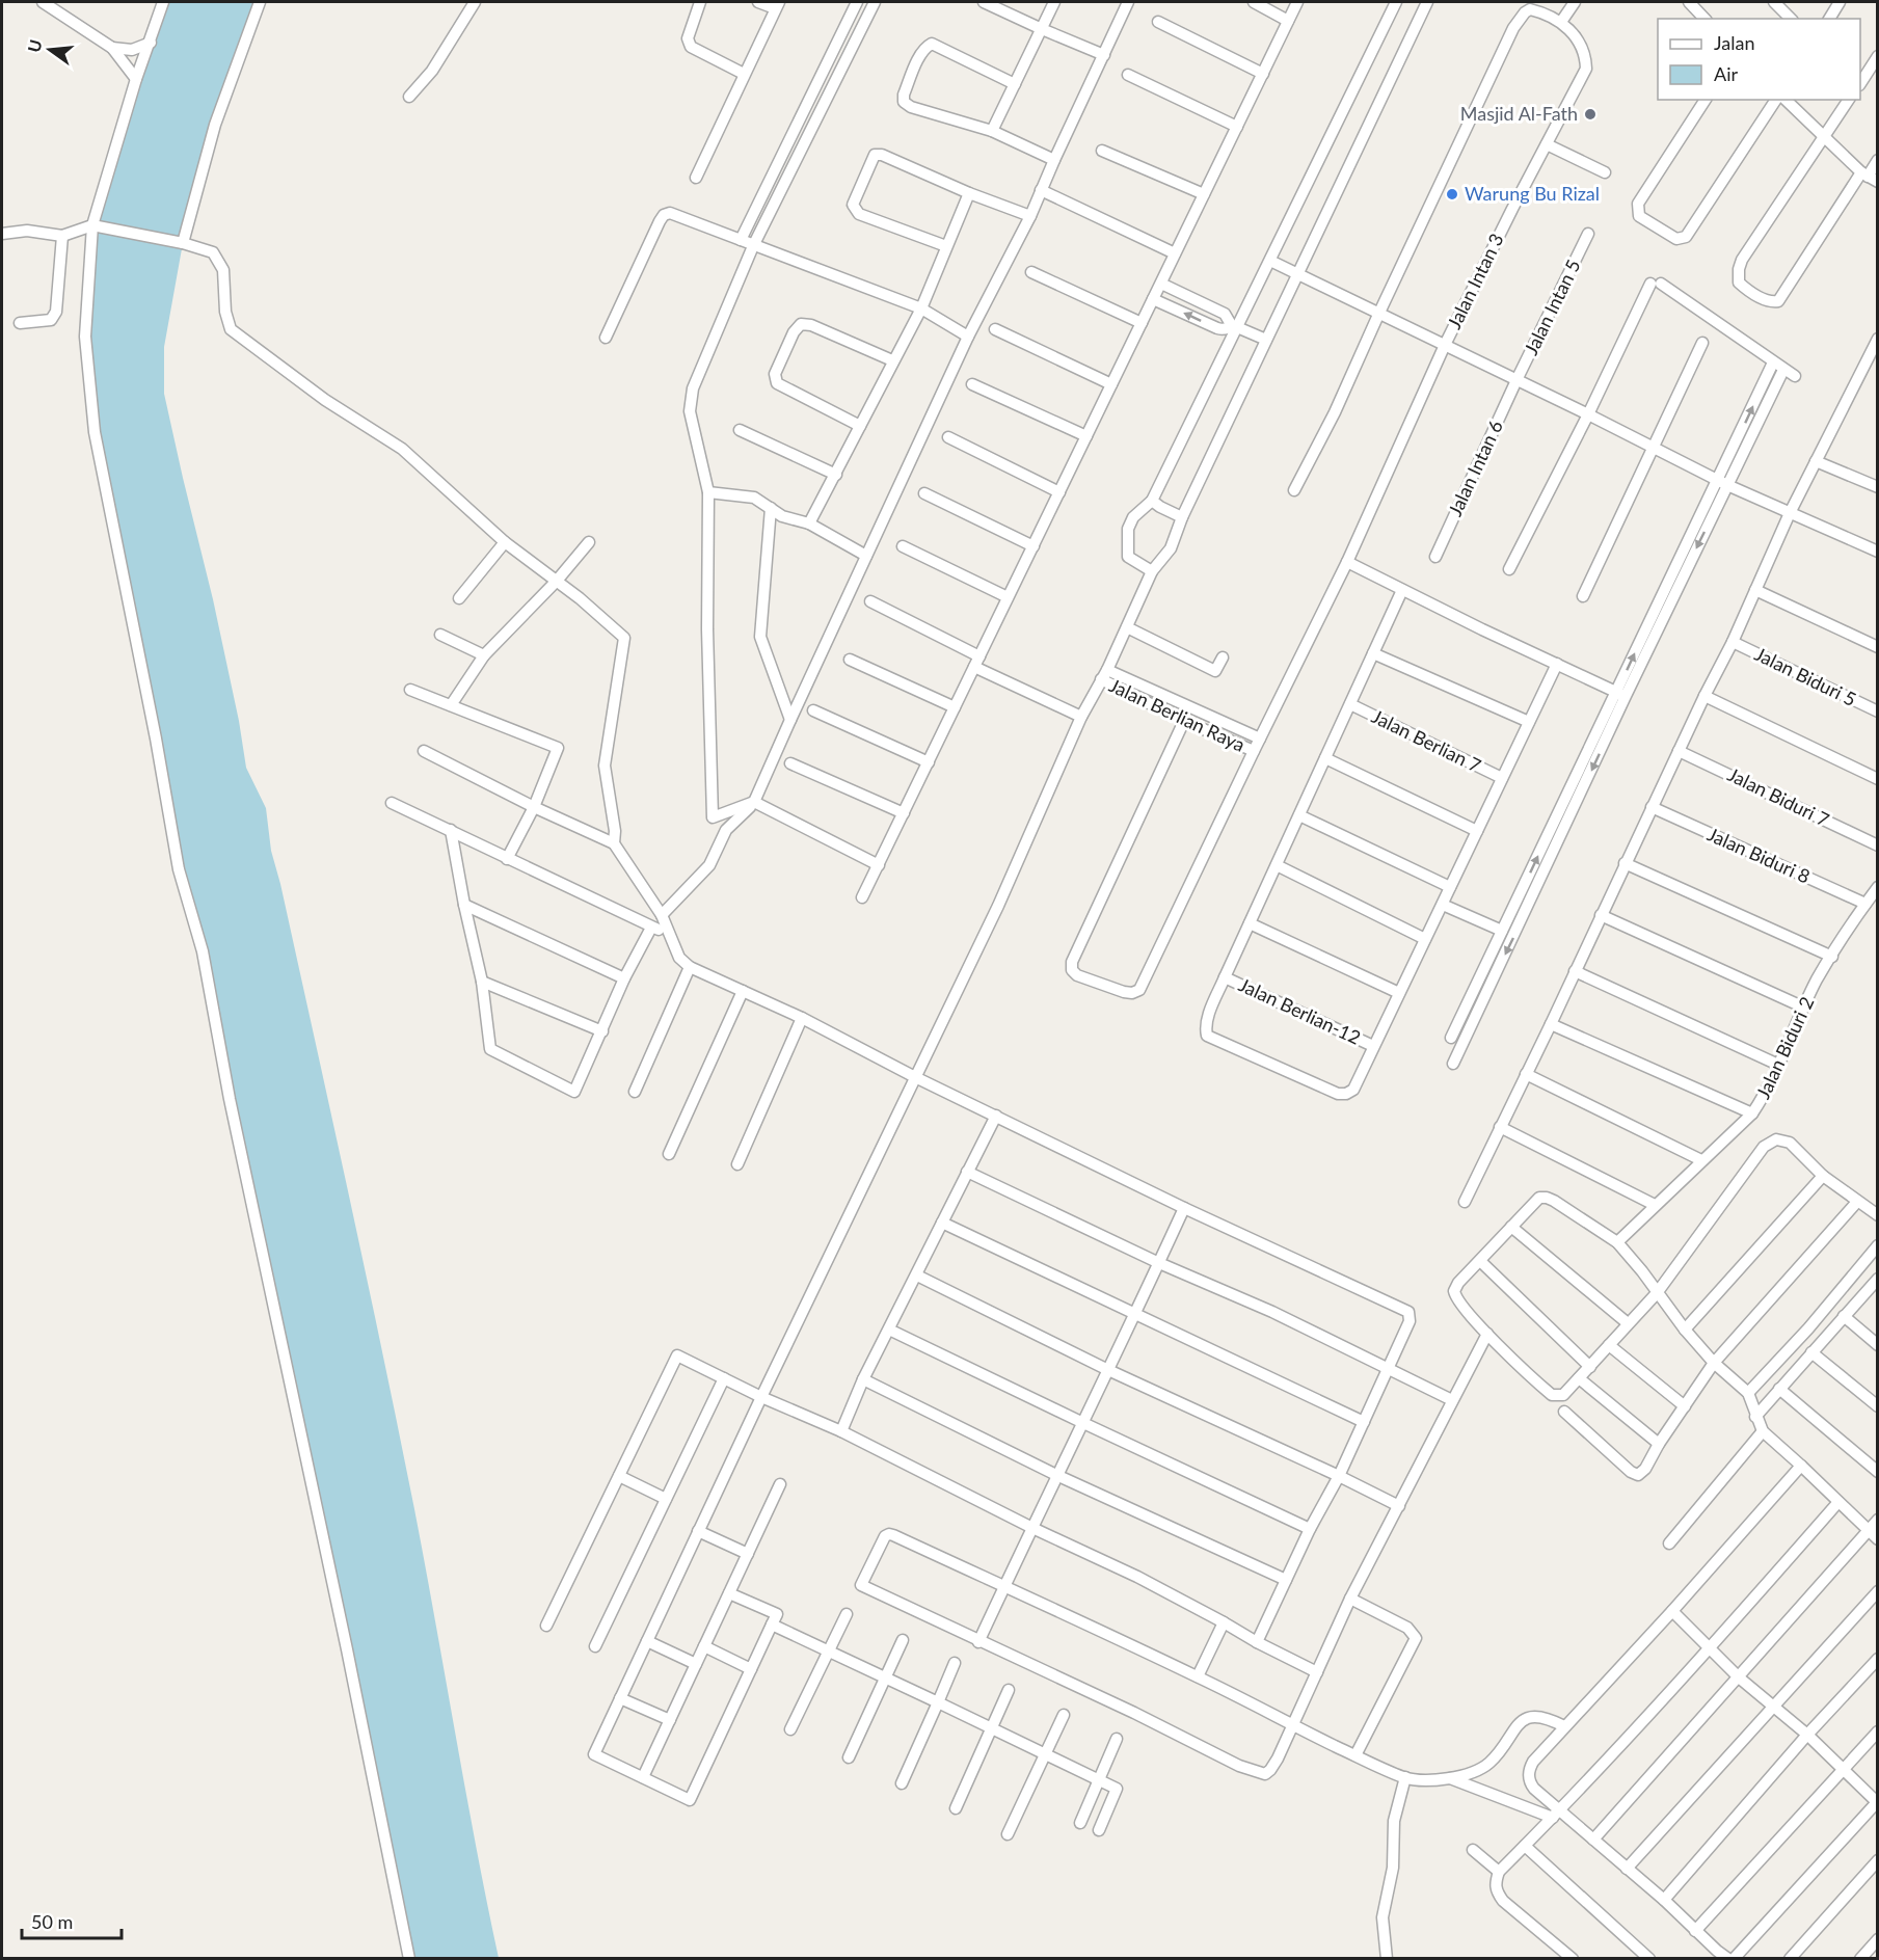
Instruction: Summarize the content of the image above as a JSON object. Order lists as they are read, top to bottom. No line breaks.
{"streets":{"street":["Jalan Intan 3","Jalan Intan 5","Jalan Intan 6","Jalan Biduri 5","Jalan Berlian Raya","Jalan Berlian 7","Jalan Biduri 7","Jalan Biduri 8","Jalan Berlian-12","Jalan Biduri 2"]},"crossings":[["Jalan Intan 3","Jalan Berlian Raya"],["Jalan Intan 5","Jalan Intan 6"],["Jalan Biduri 8","Jalan Biduri 2"]],"places":["Masjid Al-Fath","Warung Bu Rizal"],"legend":["Jalan","Air"],"scale_bar":"50 m","north":"left"}
